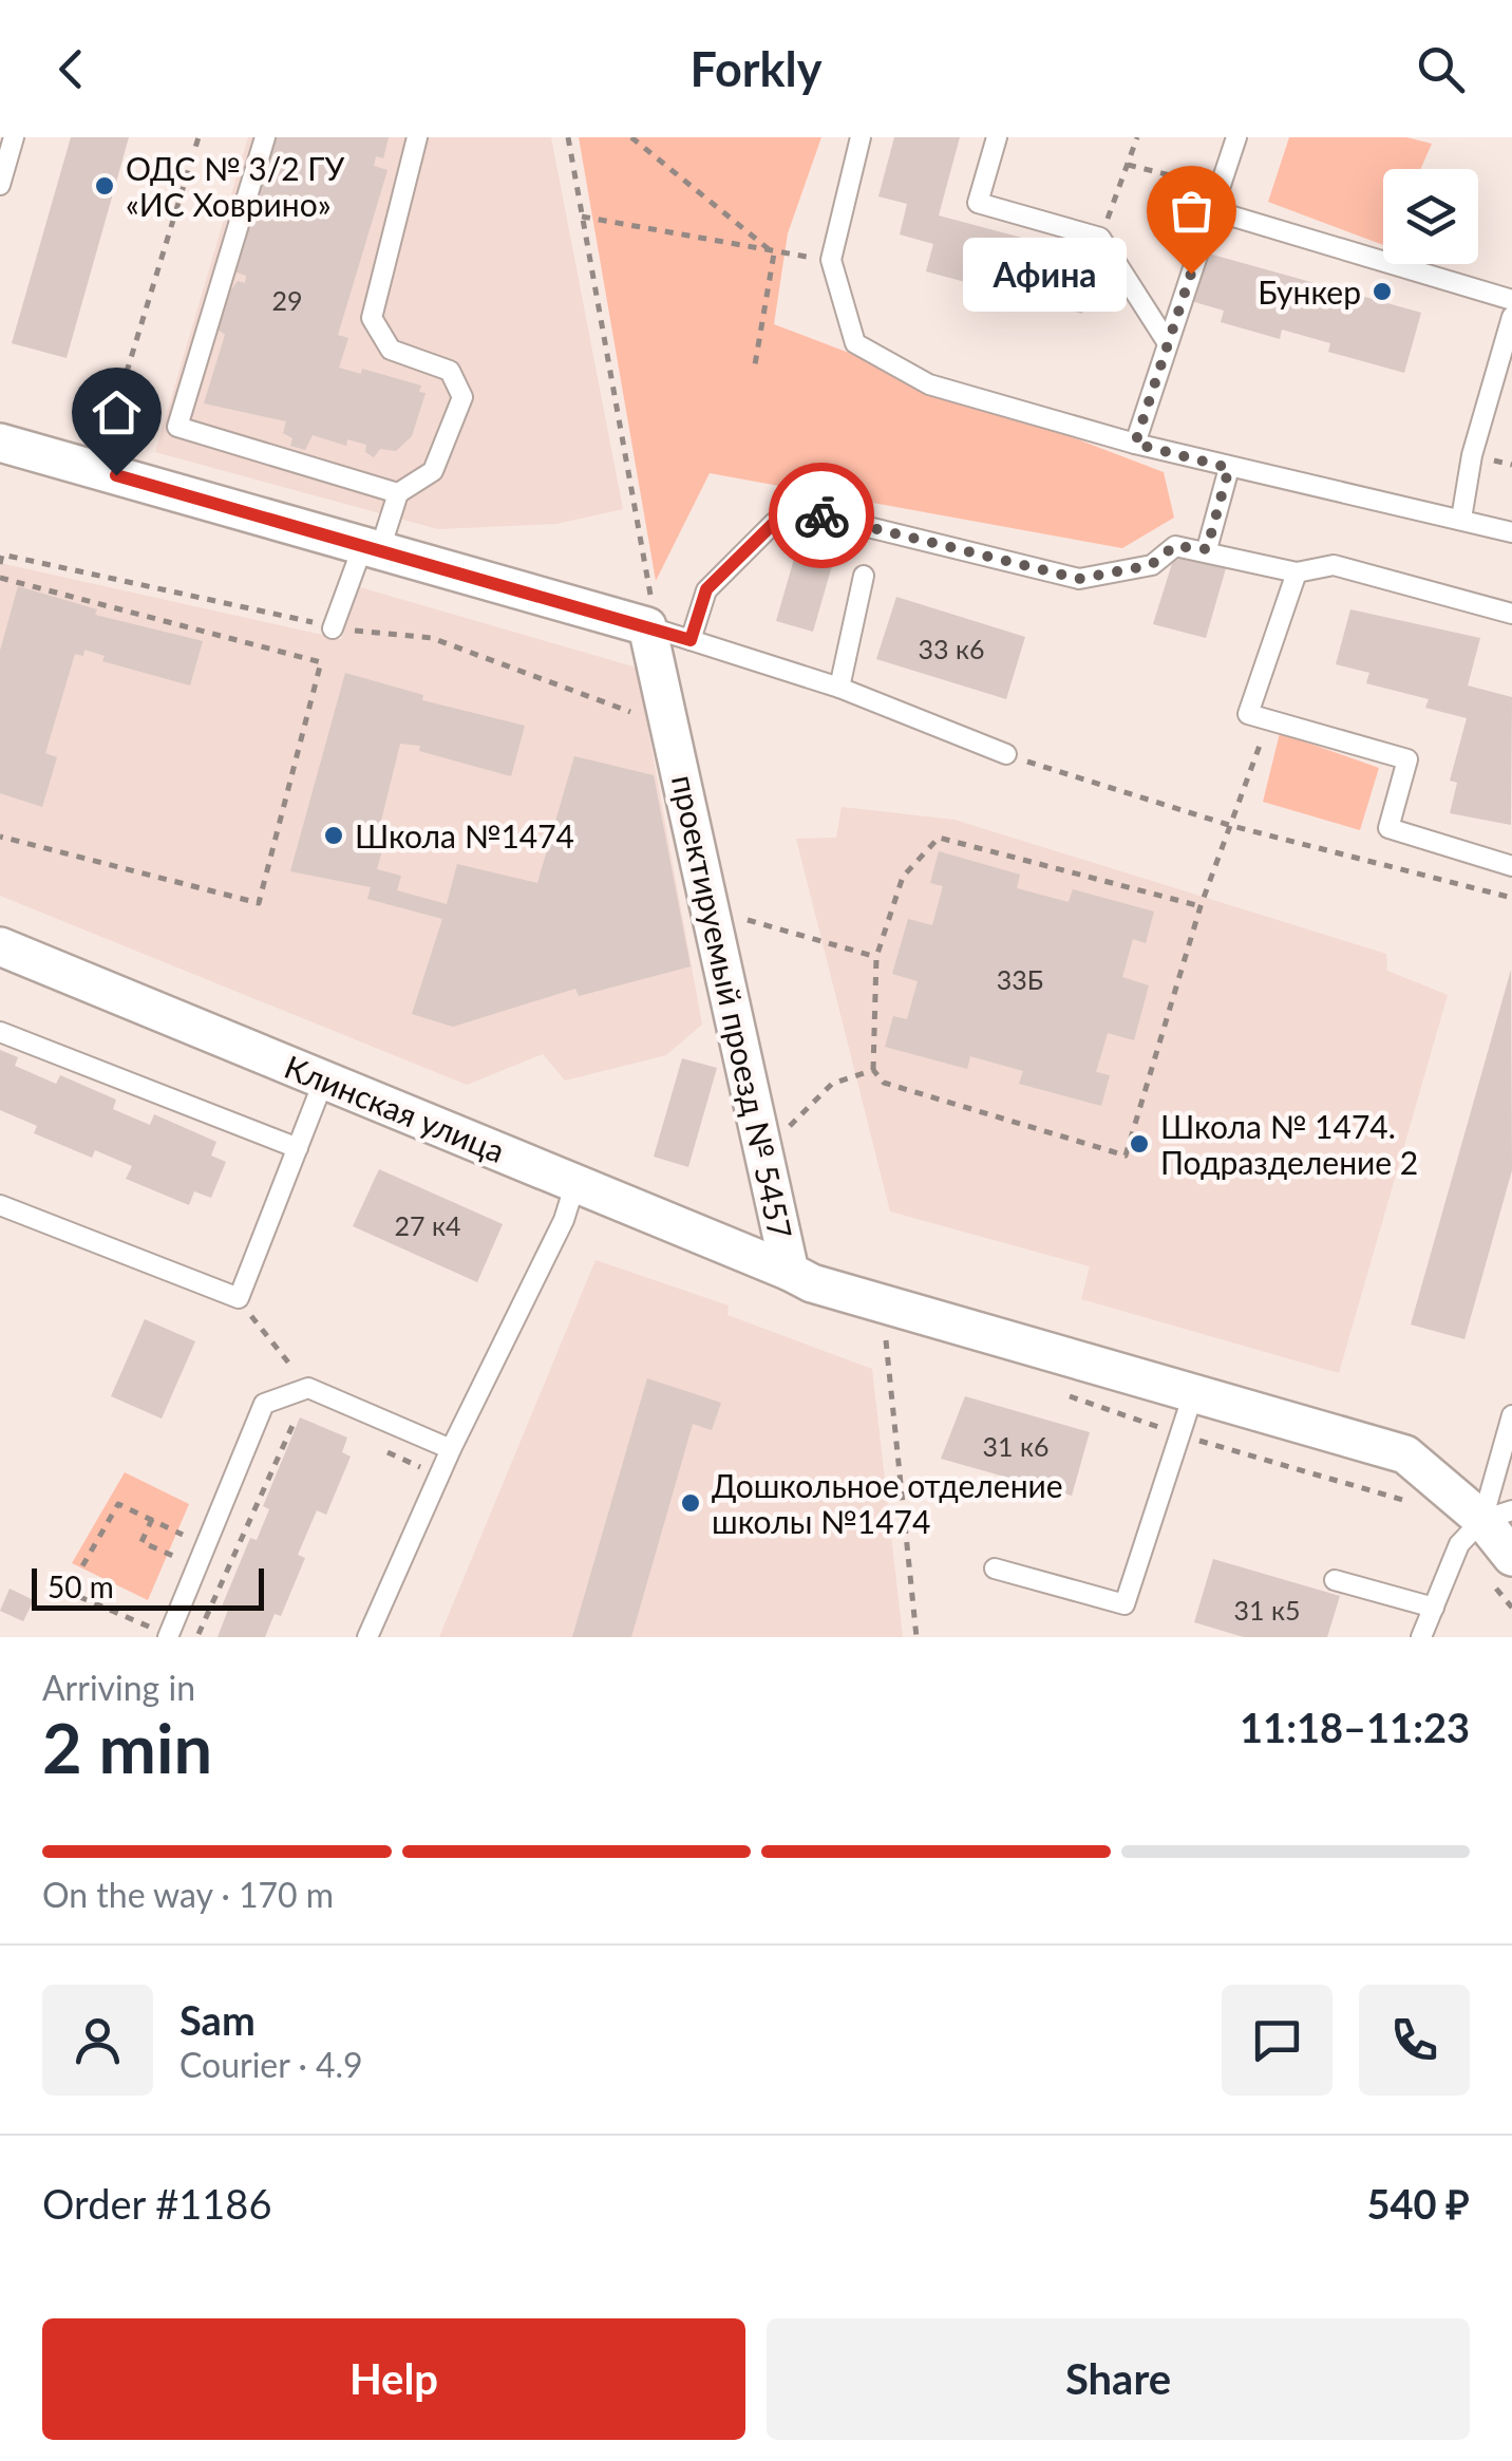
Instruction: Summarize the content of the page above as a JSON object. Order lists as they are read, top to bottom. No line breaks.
{"streets":{"street":["проектируемый проезд № 5457","Клинская улица"]},"crossings":[["проектируемый проезд № 5457","Клинская улица"]],"places":["ОДС № 3/2 ГУ «ИС Ховрино»","Афина","Бункер","Школа №1474","Школа № 1474. Подразделение 2","Дошкольное отделение школы №1474"],"house_numbers":["29","33 к6","33Б","27 к4","31 к6","31 к5"],"scale_bar":"50 m","page":{"header":"Forkly","bubble":"Афина","scale":"50 m","heading":["2 min","Arriving in","11:18–11:23"],"panel":["Sam","Courier · 4.9","Order #1186","540 ₽"],"bar":"On the way · 170 m","buttons":["Help","Share"]}}
